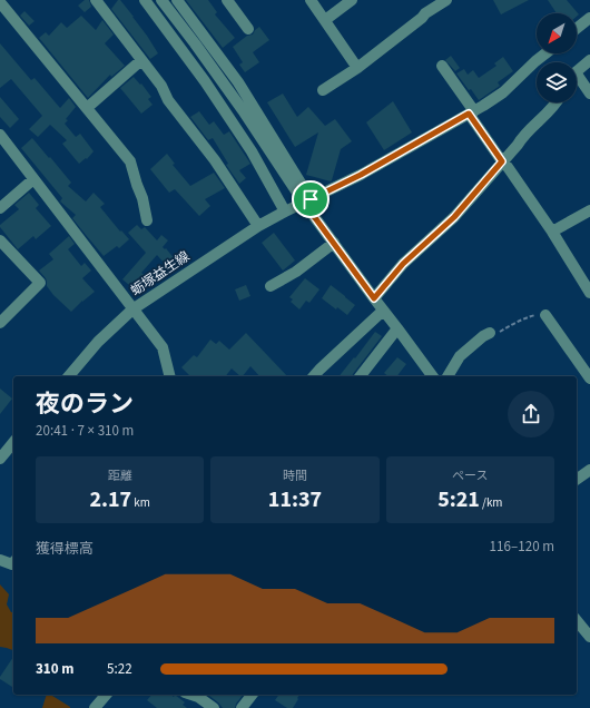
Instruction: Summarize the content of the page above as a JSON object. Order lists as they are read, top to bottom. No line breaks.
{"streets":{"street":["蛎塚益生線"]},"north":"bottom left","page":{"heading":["夜のラン","20:41 · 7 × 310 m"],"stats":[["距離","2.17 km"],["時間","11:37"],["ペース","5:21 /km"]],"chart":["獲得標高","116–120 m"],"list":[{"name":"310 m","note":"5:22"}]}}
